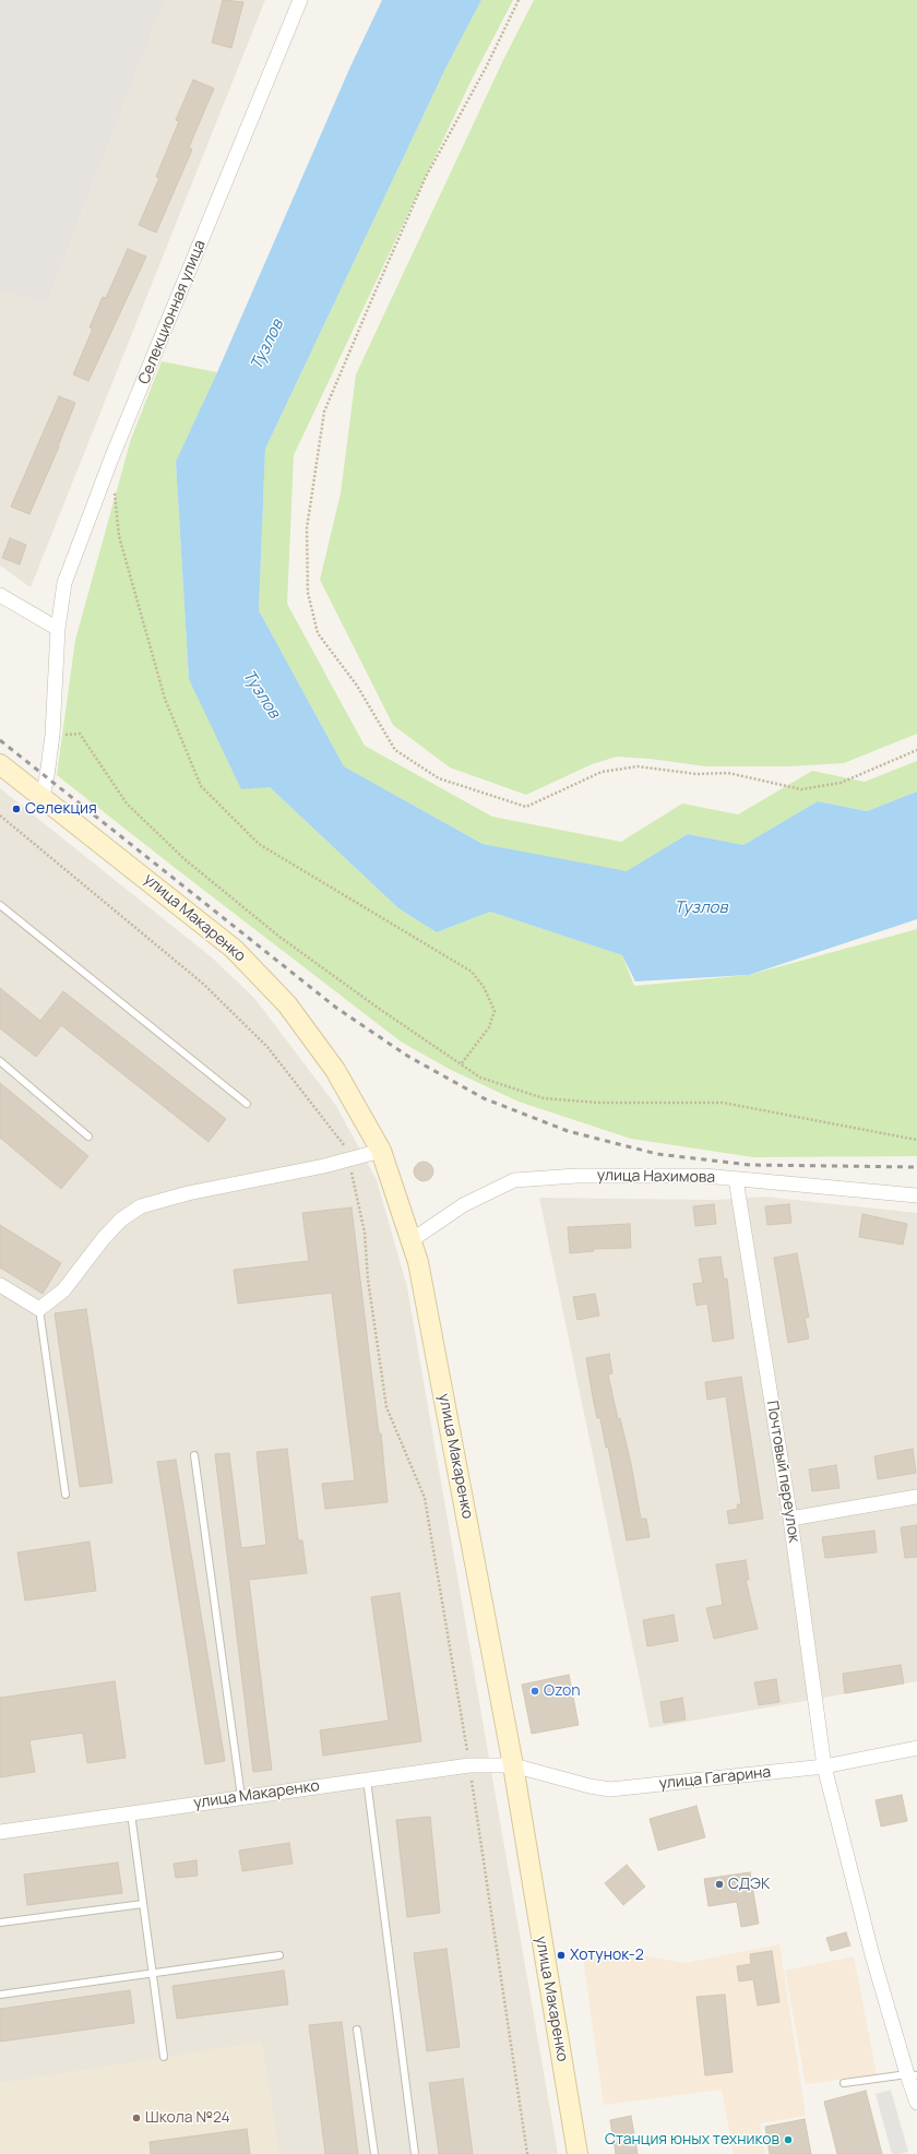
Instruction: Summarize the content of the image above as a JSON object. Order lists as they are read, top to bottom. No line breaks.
{"streets":{"main road":["улица Макаренко"],"street":["Селекционная улица","улица Нахимова","Почтовый переулок","улица Гагарина"]},"crossings":[["Селекционная улица","улица Макаренко"],["улица Макаренко","улица Нахимова"],["улица Макаренко","улица Гагарина"],["улица Нахимова","Почтовый переулок"],["Почтовый переулок","улица Гагарина"]],"water":["Тузлов"],"places":["Селекция","Ozon","СДЭК","Хотунок-2","Школа №24","Станция юных техников"]}
